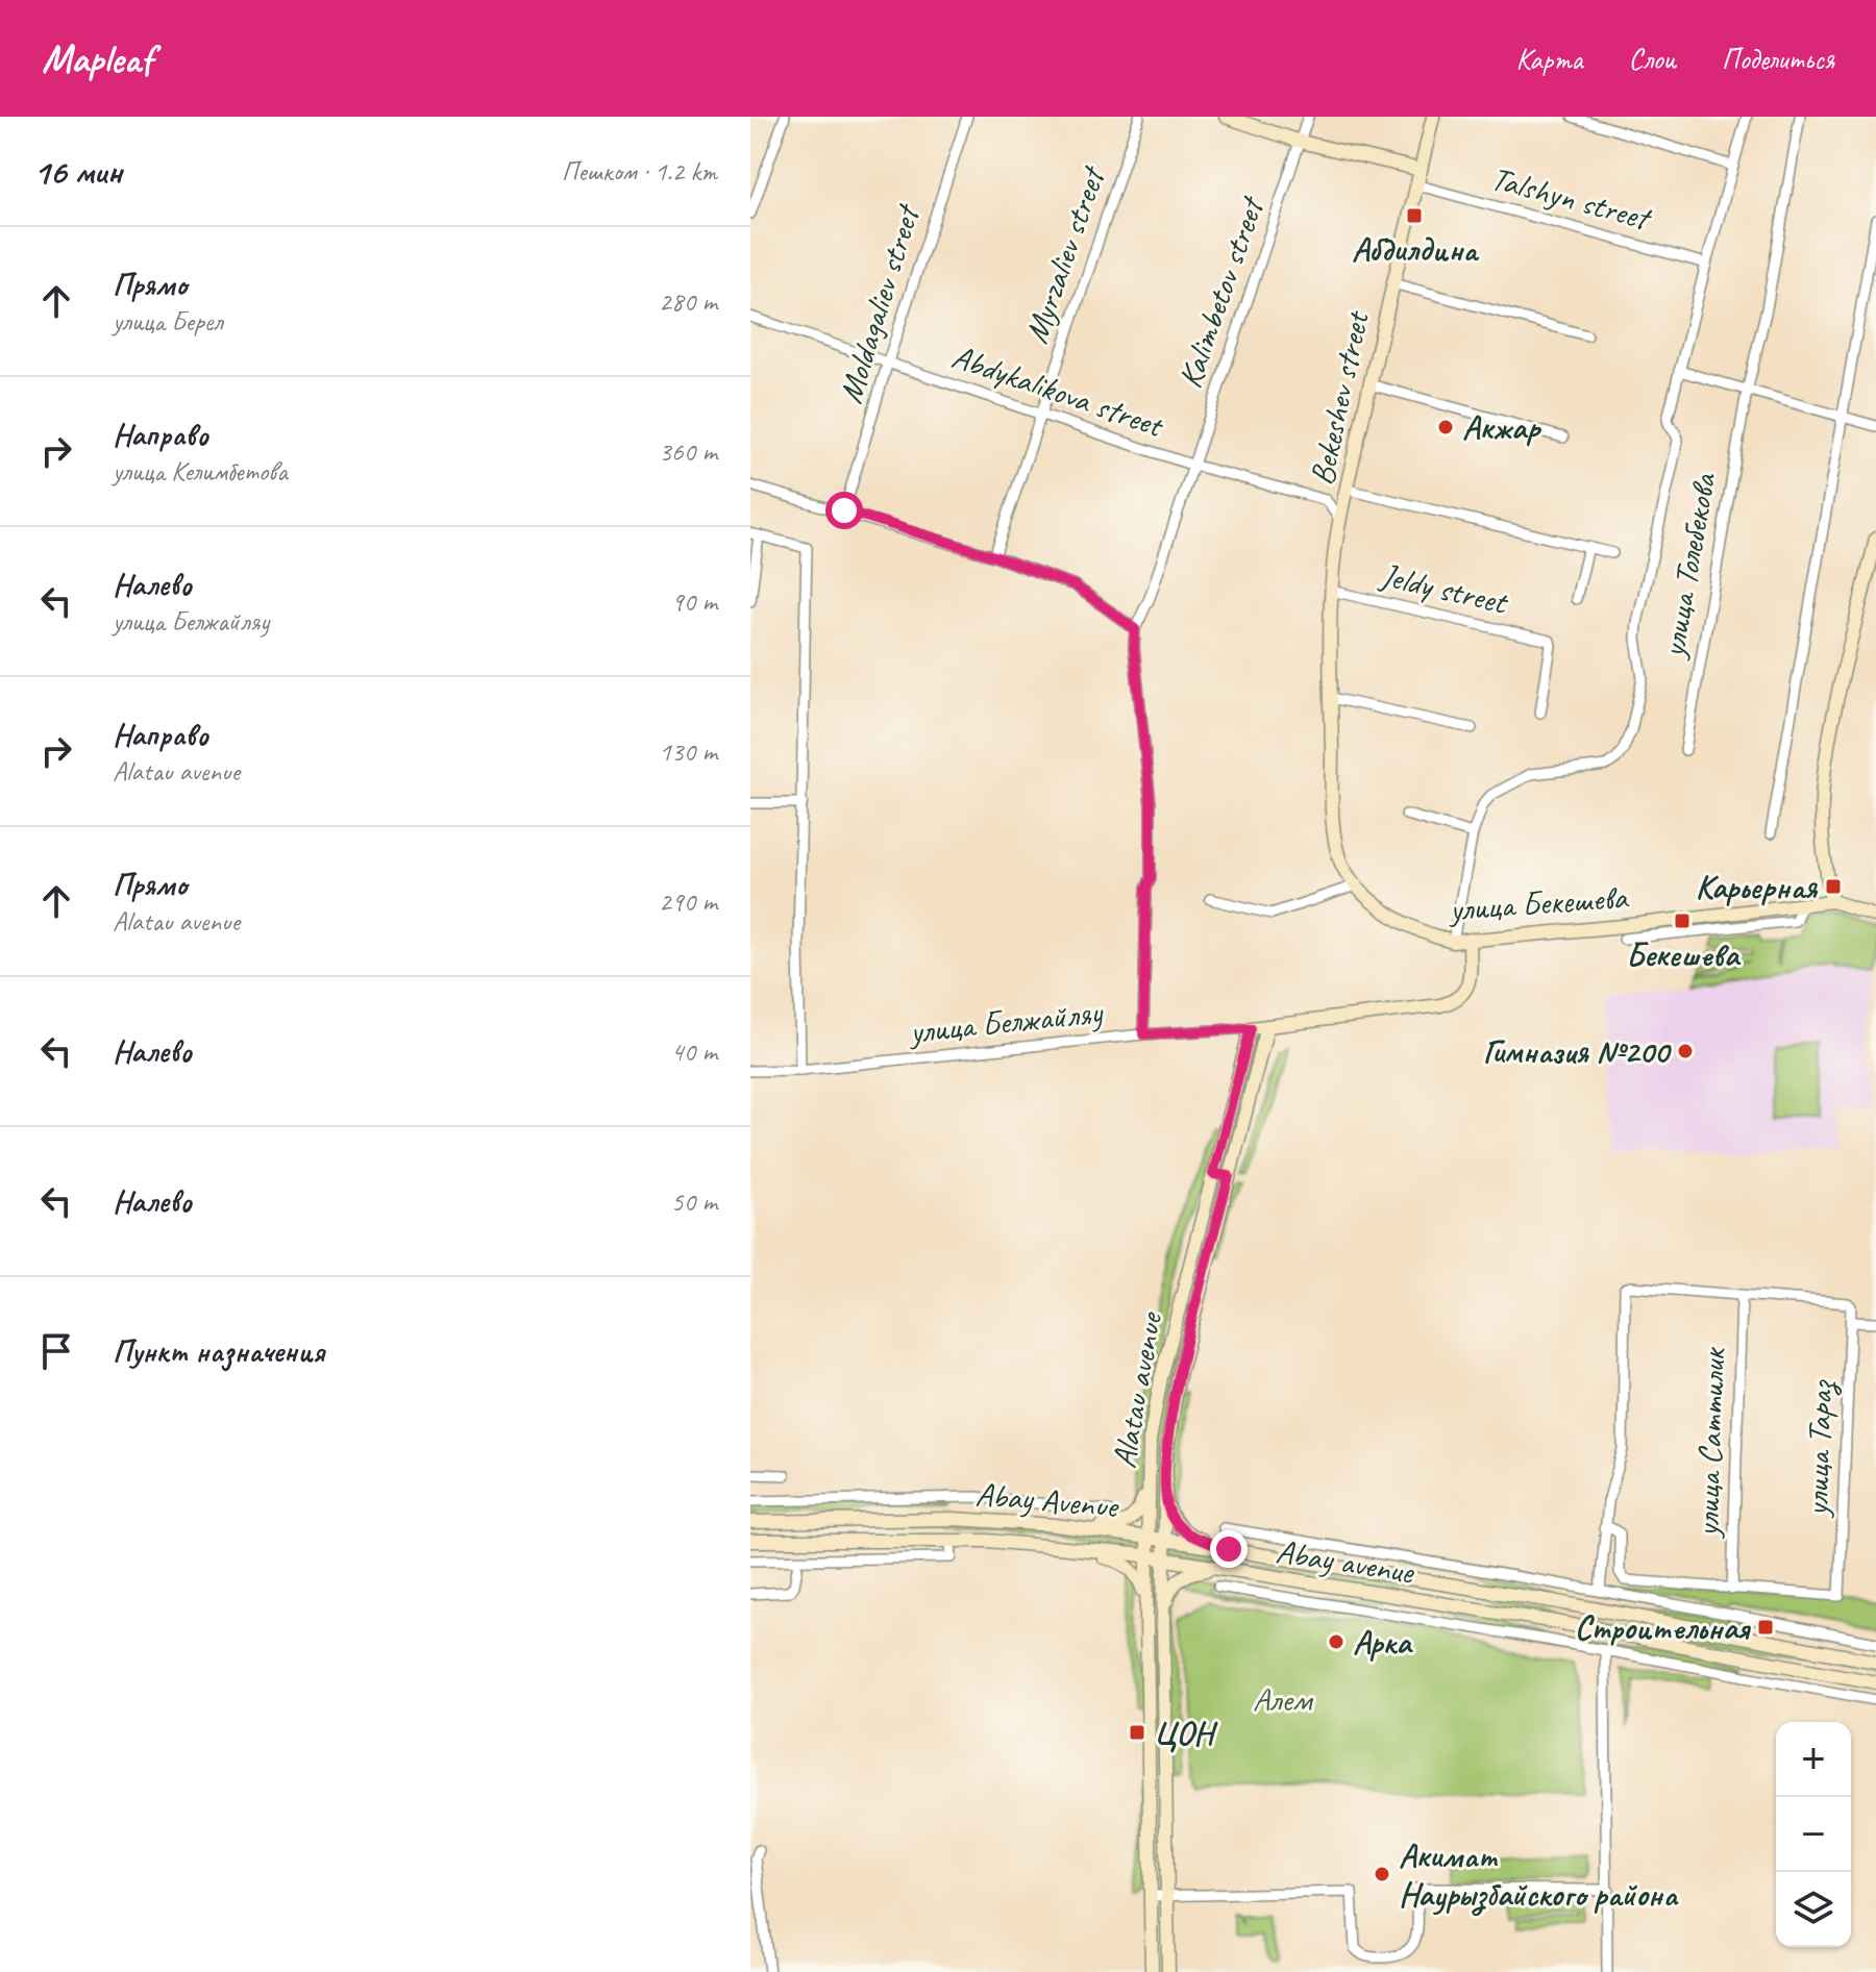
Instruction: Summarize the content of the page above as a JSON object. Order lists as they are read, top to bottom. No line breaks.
{"streets":{"main road":["Bekeshev street","улица Бекешева","улица Белжайляу","Alatau avenue","Abay Avenue","Abay avenue"],"street":["Talshyn street","Myrzaliev street","Kalimbetov street","Moldagaliev street","Abdykalikova street","улица Толебекова","Jeldy street","улица Саттилик","улица Тараз"]},"crossings":[["Talshyn street","Bekeshev street"],["Myrzaliev street","Abdykalikova street"],["Kalimbetov street","Abdykalikova street"],["Moldagaliev street","Abdykalikova street"],["Abdykalikova street","Bekeshev street"],["Bekeshev street","Jeldy street"],["Bekeshev street","улица Бекешева"],["улица Бекешева","улица Белжайляу"],["улица Белжайляу","Alatau avenue"],["Alatau avenue","Abay Avenue"],["Alatau avenue","Abay avenue"],["улица Саттилик","улица Тараз"]],"parks":["Алем"],"places":{"transit":["Абдилдина","Карьерная","Бекешева","Строительная","ЦОН"],"other":["Акжар","Гимназия №200","Арка","Акимат Наурызбайского района"]},"page":{"header":"Mapleaf","nav":["Карта","Слои","Поделиться"],"heading":["16 мин","Пешком · 1.2 km"],"list":[["Прямо","улица Берел","280 m"],["Направо","улица Келимбетова","360 m"],["Налево","улица Белжайляу","90 m"],["Направо","Alatau avenue","130 m"],["Прямо","Alatau avenue","290 m"],["Налево","40 m"],["Налево","50 m"],"Пункт назначения"],"map_buttons":["+","−"]}}
